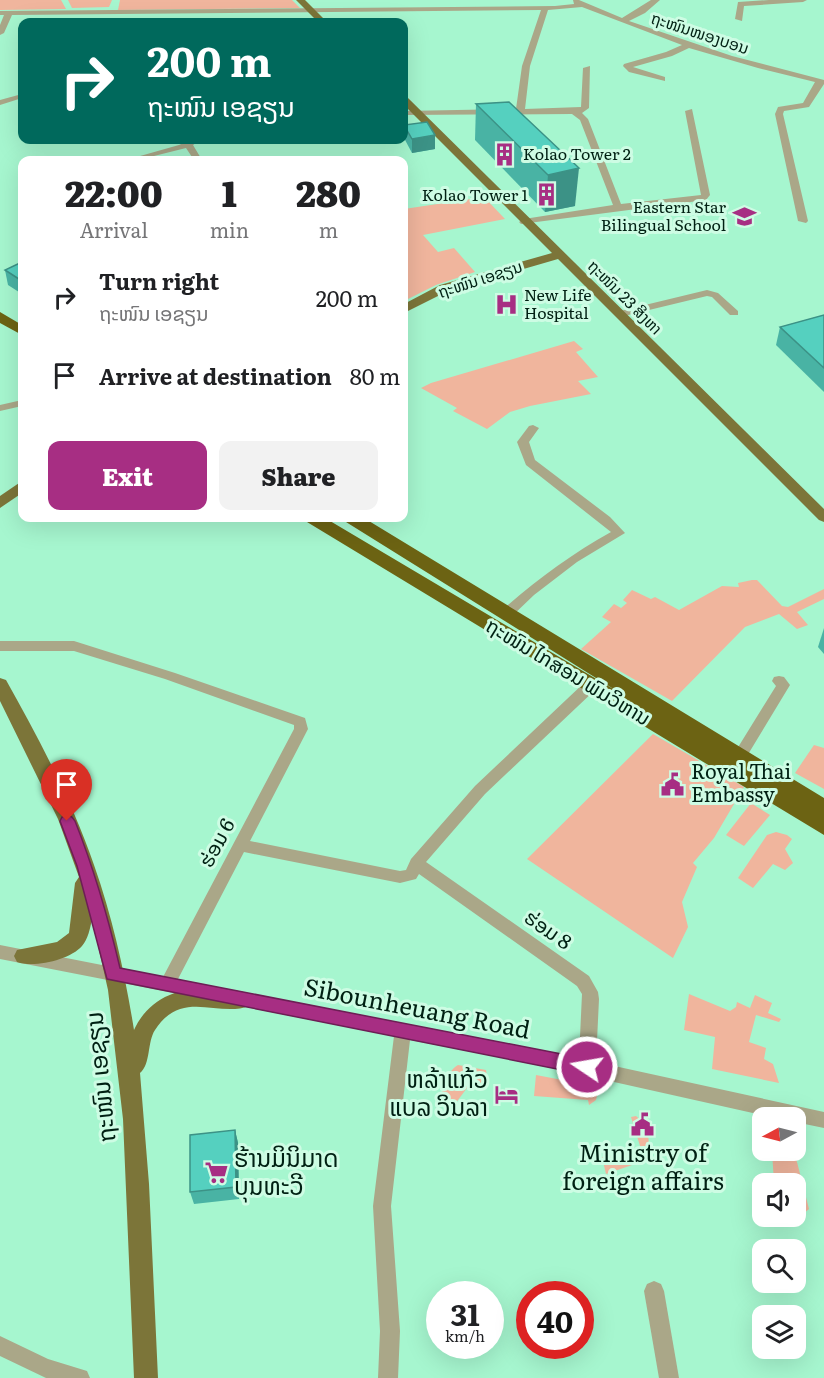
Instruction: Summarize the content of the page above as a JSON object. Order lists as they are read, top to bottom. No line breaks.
{"streets":{"highway":["ຖະໜົນ ໄກສອນ ພົມວິຫານ"],"main road":["ຖະໜົນ ເອຊຽນ","ຖະໜົນ 23 ສິງຫາ"],"street":["ຖະໜົນໜອງບອນ","ຮ່ອມ 6","ຮ່ອມ 8","Sibounheuang Road"]},"crossings":[["ຖະໜົນ ເອຊຽນ","ຖະໜົນ 23 ສິງຫາ"],["ຖະໜົນ ເອຊຽນ","Sibounheuang Road"],["ຮ່ອມ 6","Sibounheuang Road"],["ຮ່ອມ 8","Sibounheuang Road"]],"places":{"building":["Kolao Tower 2","Kolao Tower 1"],"school or university":["Eastern Star Bilingual School"],"hospital":["New Life Hospital"],"public building":["Royal Thai Embassy","Ministry of foreign affairs"],"hotel":["ຫລ້າແກ້ວ ແບລ ວິນລາ"],"supermarket":["ຮ້ານມິນິມາດ ບຸນທະວີ"]},"north":"left","page":{"turn":["200 m","ຖະໜົນ ເອຊຽນ"],"eta":["22:00","Arrival","1","min","280","m"],"list":[{"name":"Turn right","note":"ຖະໜົນ ເອຊຽນ","value":"200 m"},{"name":"Arrive at destination","value":"80 m"}],"buttons":["Exit","Share"],"speed":"31 km/h","limit":"40"}}
